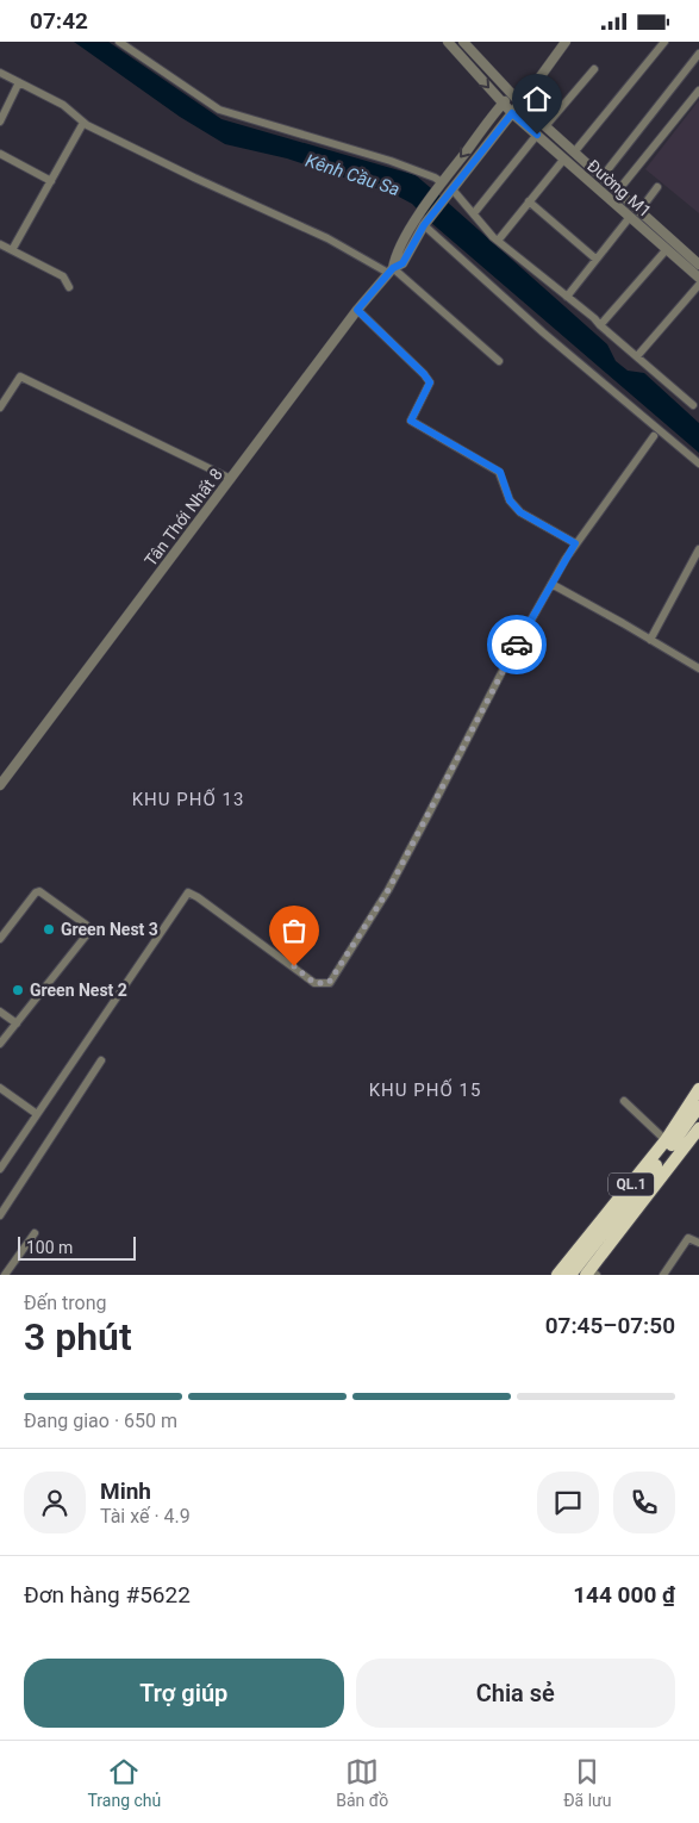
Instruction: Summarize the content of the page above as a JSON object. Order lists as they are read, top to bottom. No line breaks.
{"streets":{"highway":["QL.1"],"street":["Đường M1","Tân Thới Nhất 8"]},"districts":["KHU PHỐ 13","KHU PHỐ 15"],"water":["Kênh Cầu Sa"],"places":["Green Nest 3","Green Nest 2"],"scale_bar":"100 m","page":{"status":"07:42","scale":"100 m","heading":["3 phút","Đến trong","07:45–07:50"],"panel":["Minh","Tài xế · 4.9","Đơn hàng #5622","144 000 ₫"],"bar":"Đang giao · 650 m","buttons":["Trợ giúp","Chia sẻ"],"tabs":["Trang chủ","Bản đồ","Đã lưu"]}}
